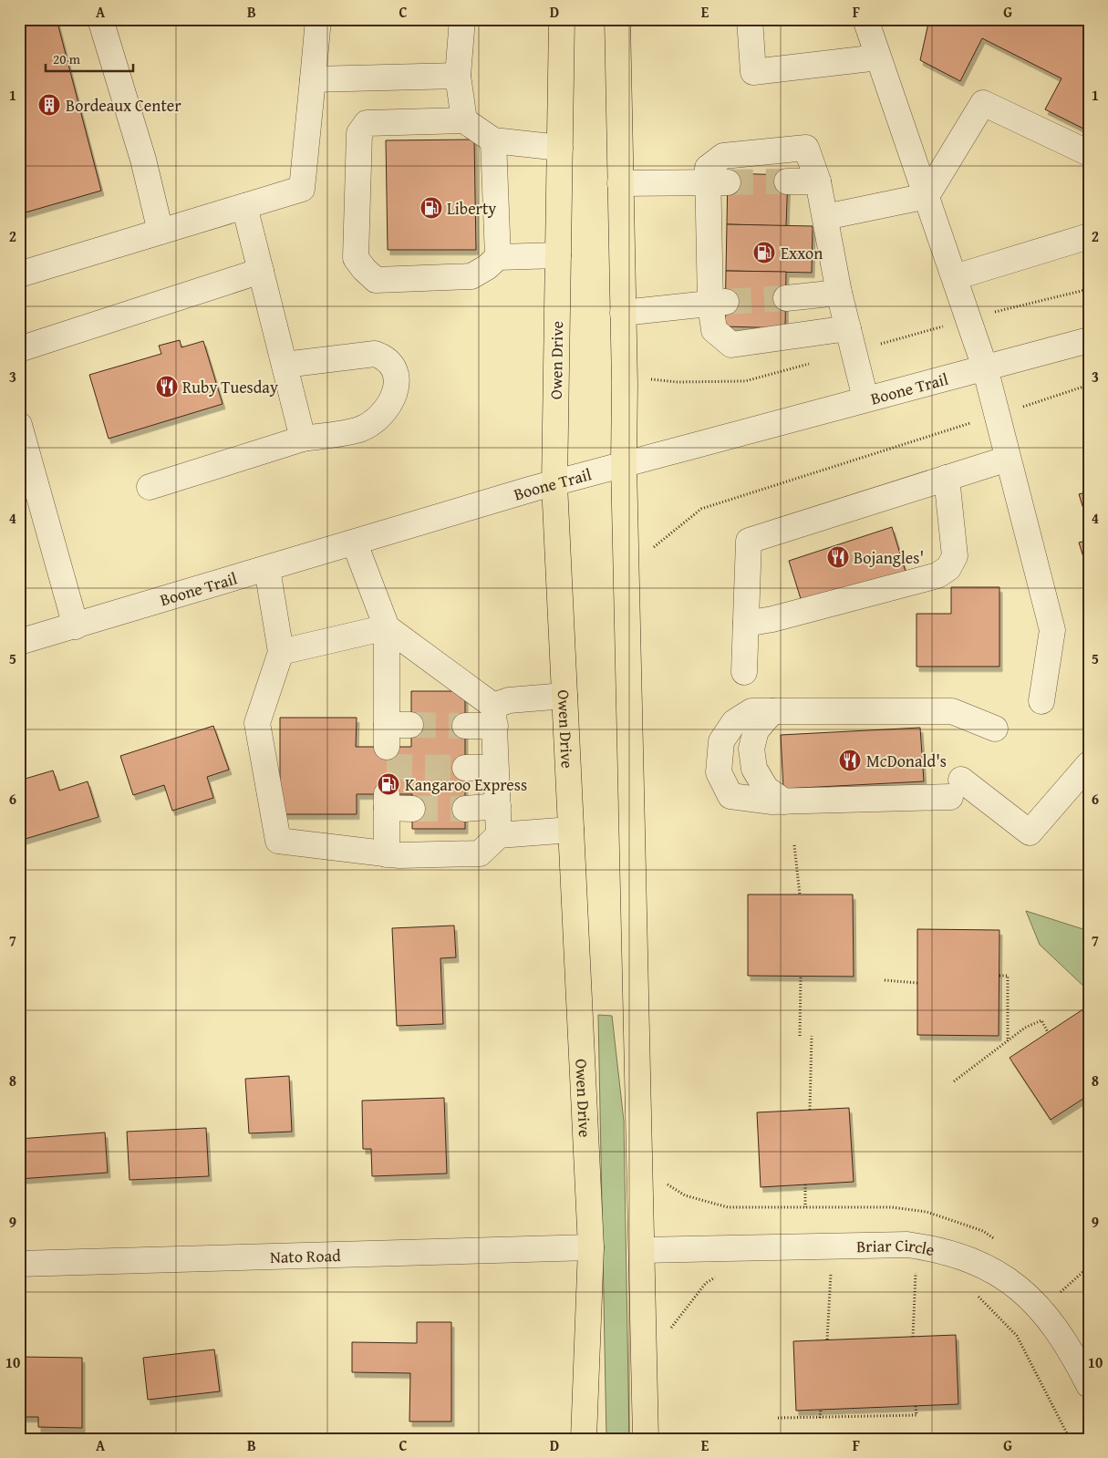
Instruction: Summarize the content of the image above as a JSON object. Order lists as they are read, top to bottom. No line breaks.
{"streets":{"highway":["Owen Drive"],"street":["Boone Trail","Briar Circle","Nato Road"]},"crossings":[["Owen Drive","Boone Trail"],["Owen Drive","Nato Road"]],"places":{"building":["Bordeaux Center"],"fuel station":["Liberty","Exxon","Kangaroo Express"],"restaurant":["Ruby Tuesday","Bojangles'","McDonald's"]},"scale_bar":"20 m","grid":{"columns":["A","B","C","D","E","F","G"],"rows":["1","2","3","4","5","6","7","8","9","10"]}}
